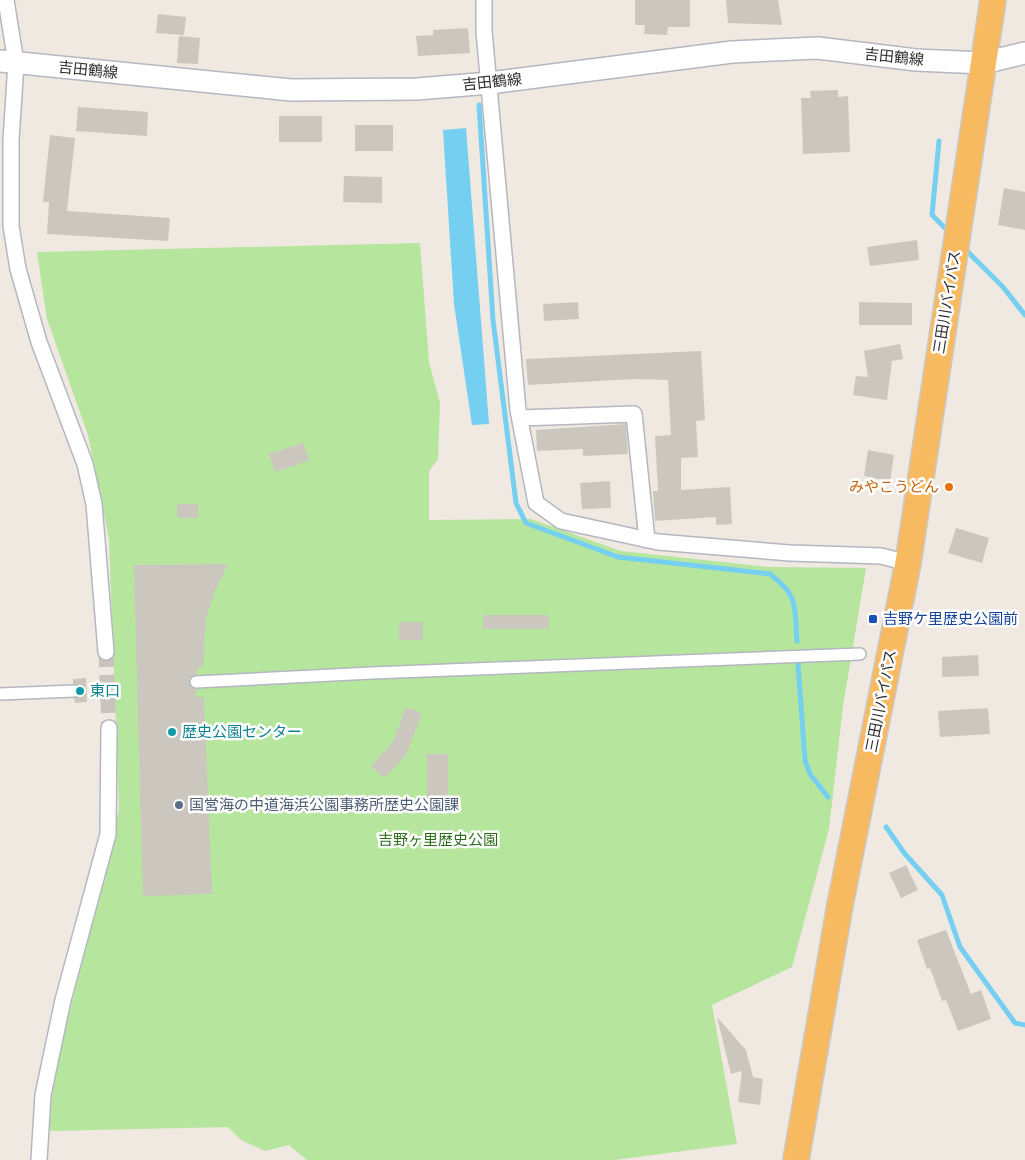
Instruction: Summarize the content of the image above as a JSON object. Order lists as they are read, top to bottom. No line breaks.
{"streets":{"highway":["三田川バイパス"],"main road":["吉田鶴線"]},"crossings":[["吉田鶴線","三田川バイパス"]],"parks":["吉野ヶ里歴史公園"],"places":{"other":["みやこうどん","東口","歴史公園センター","国営海の中道海浜公園事務所歴史公園課"],"transit":["吉野ケ里歴史公園前"]}}
